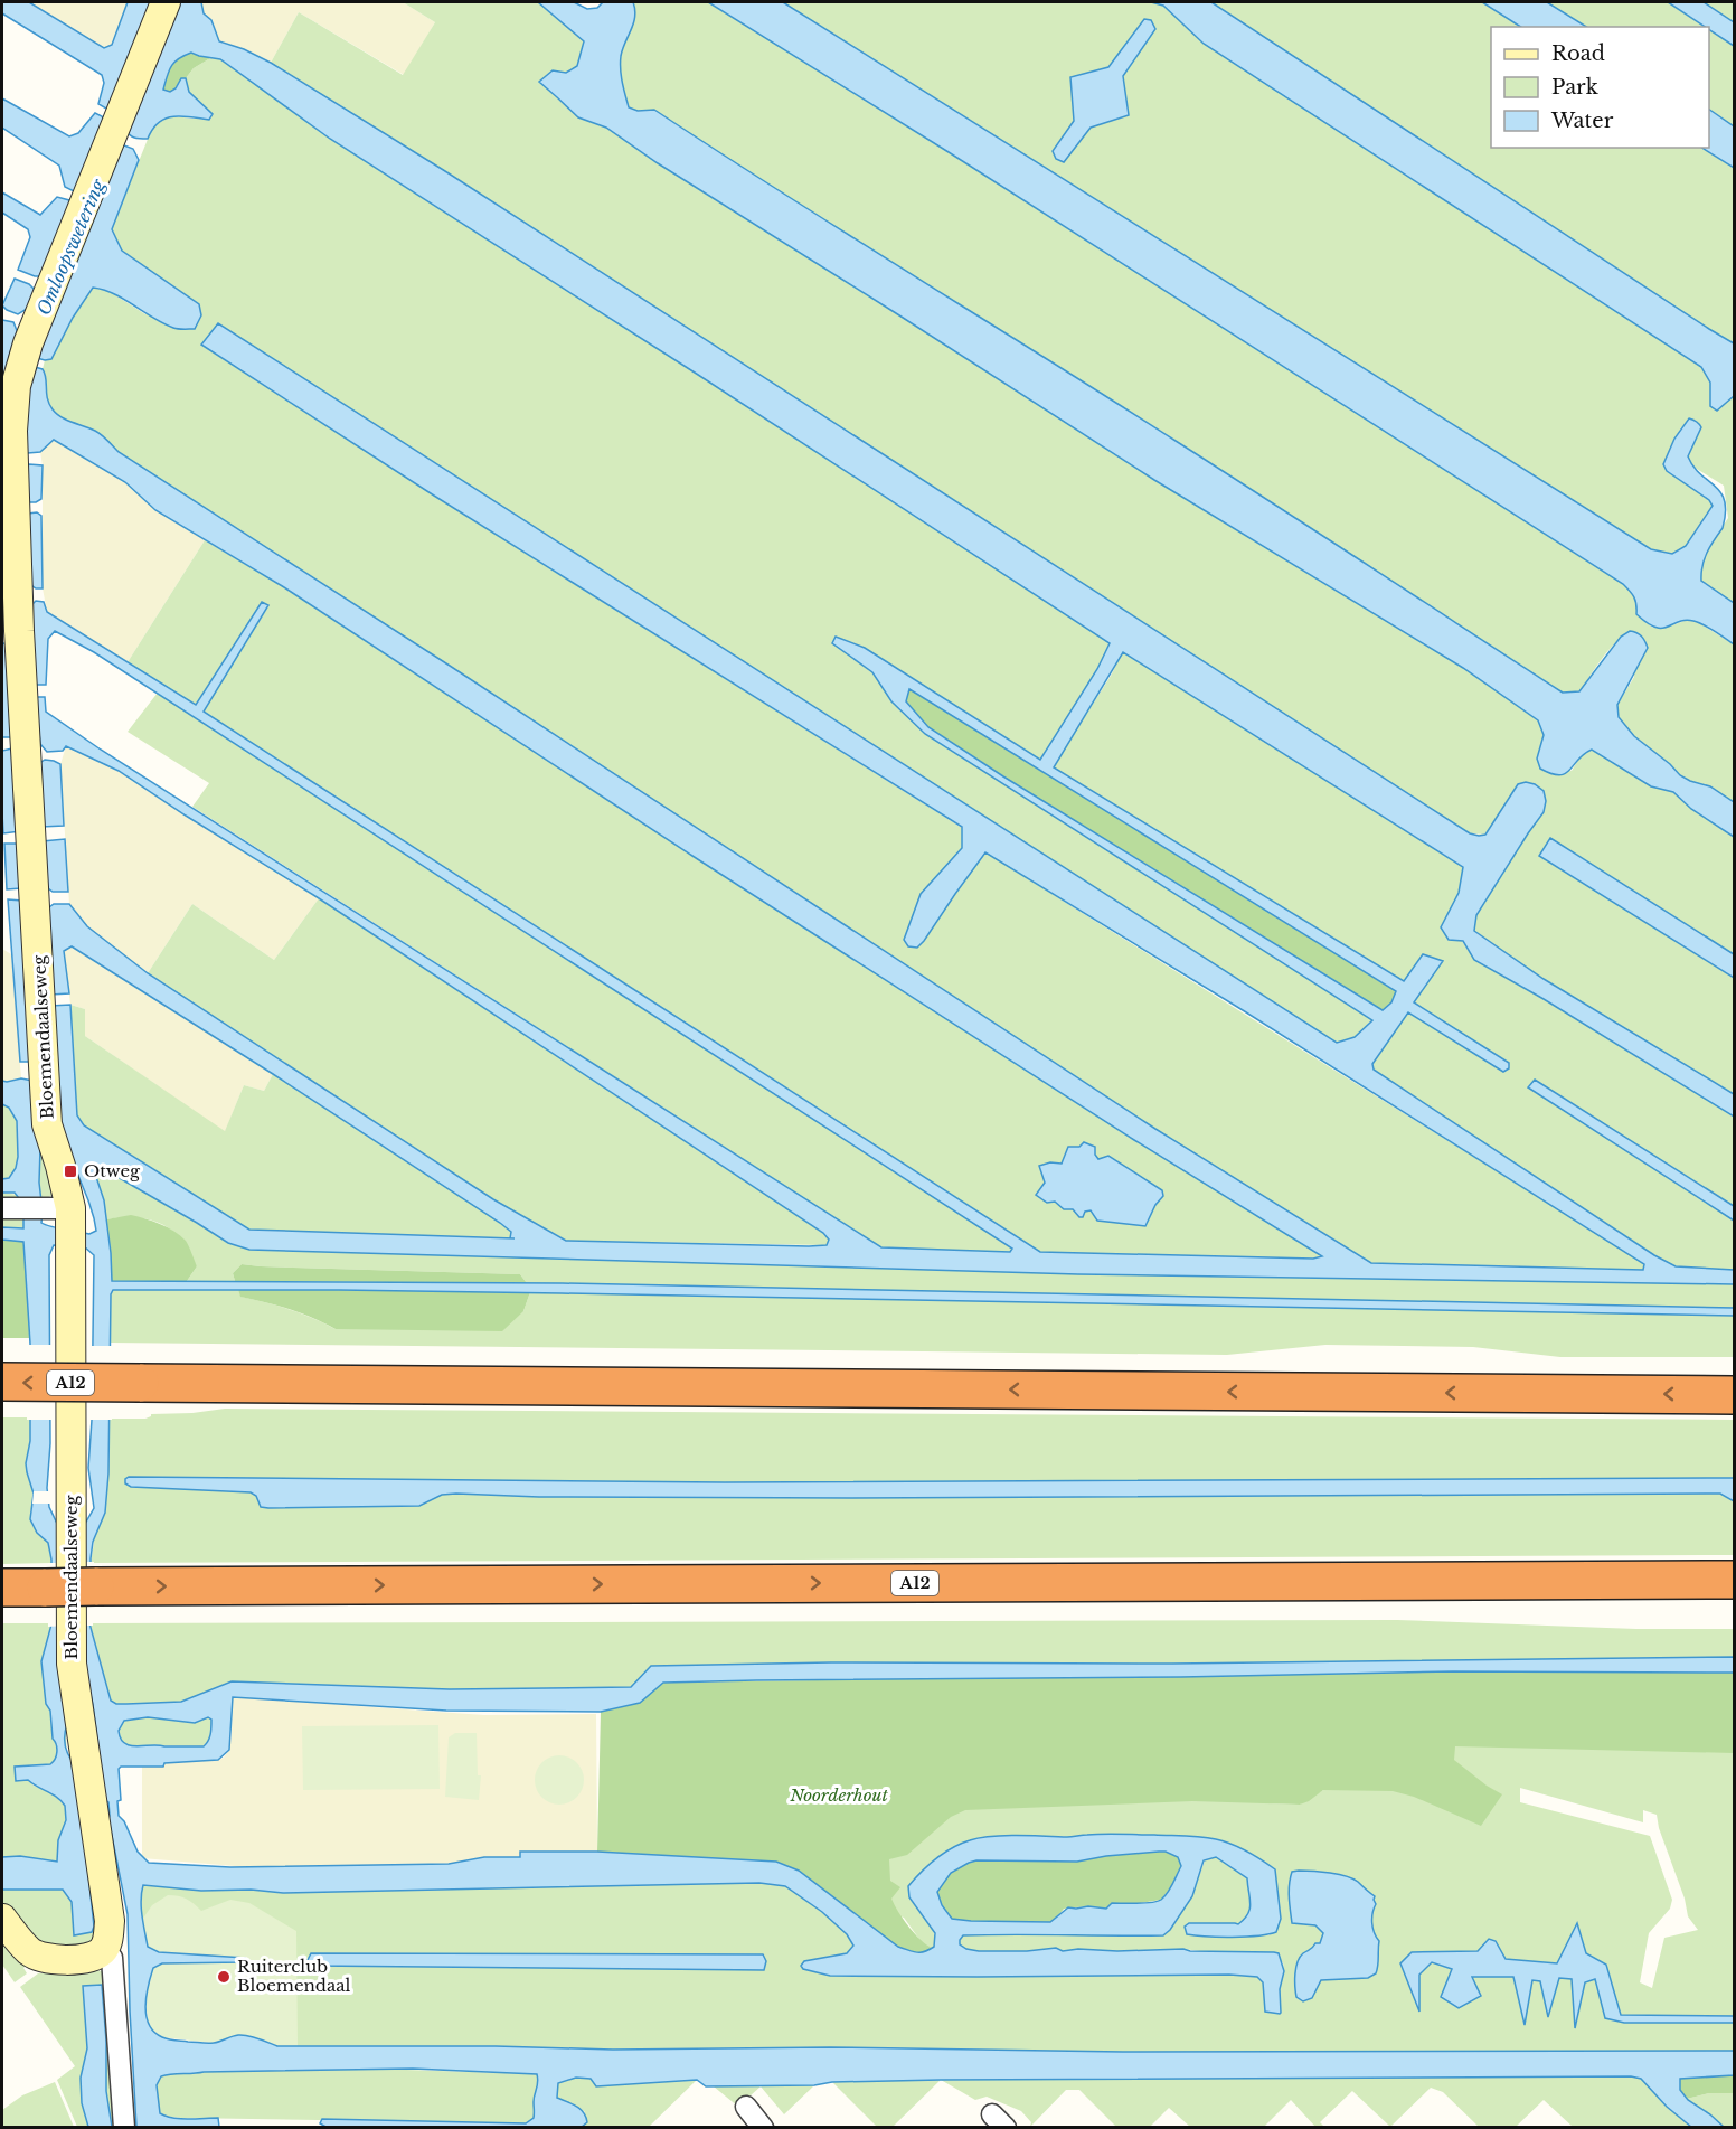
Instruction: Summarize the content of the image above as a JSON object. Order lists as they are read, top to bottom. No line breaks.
{"streets":{"highway":["A12"],"street":["Bloemendaalseweg"]},"water":["Omloopswetering"],"parks":["Noorderhout"],"places":{"transit":["Otweg"],"other":["Ruiterclub Bloemendaal"]},"legend":["Road","Park","Water"]}
